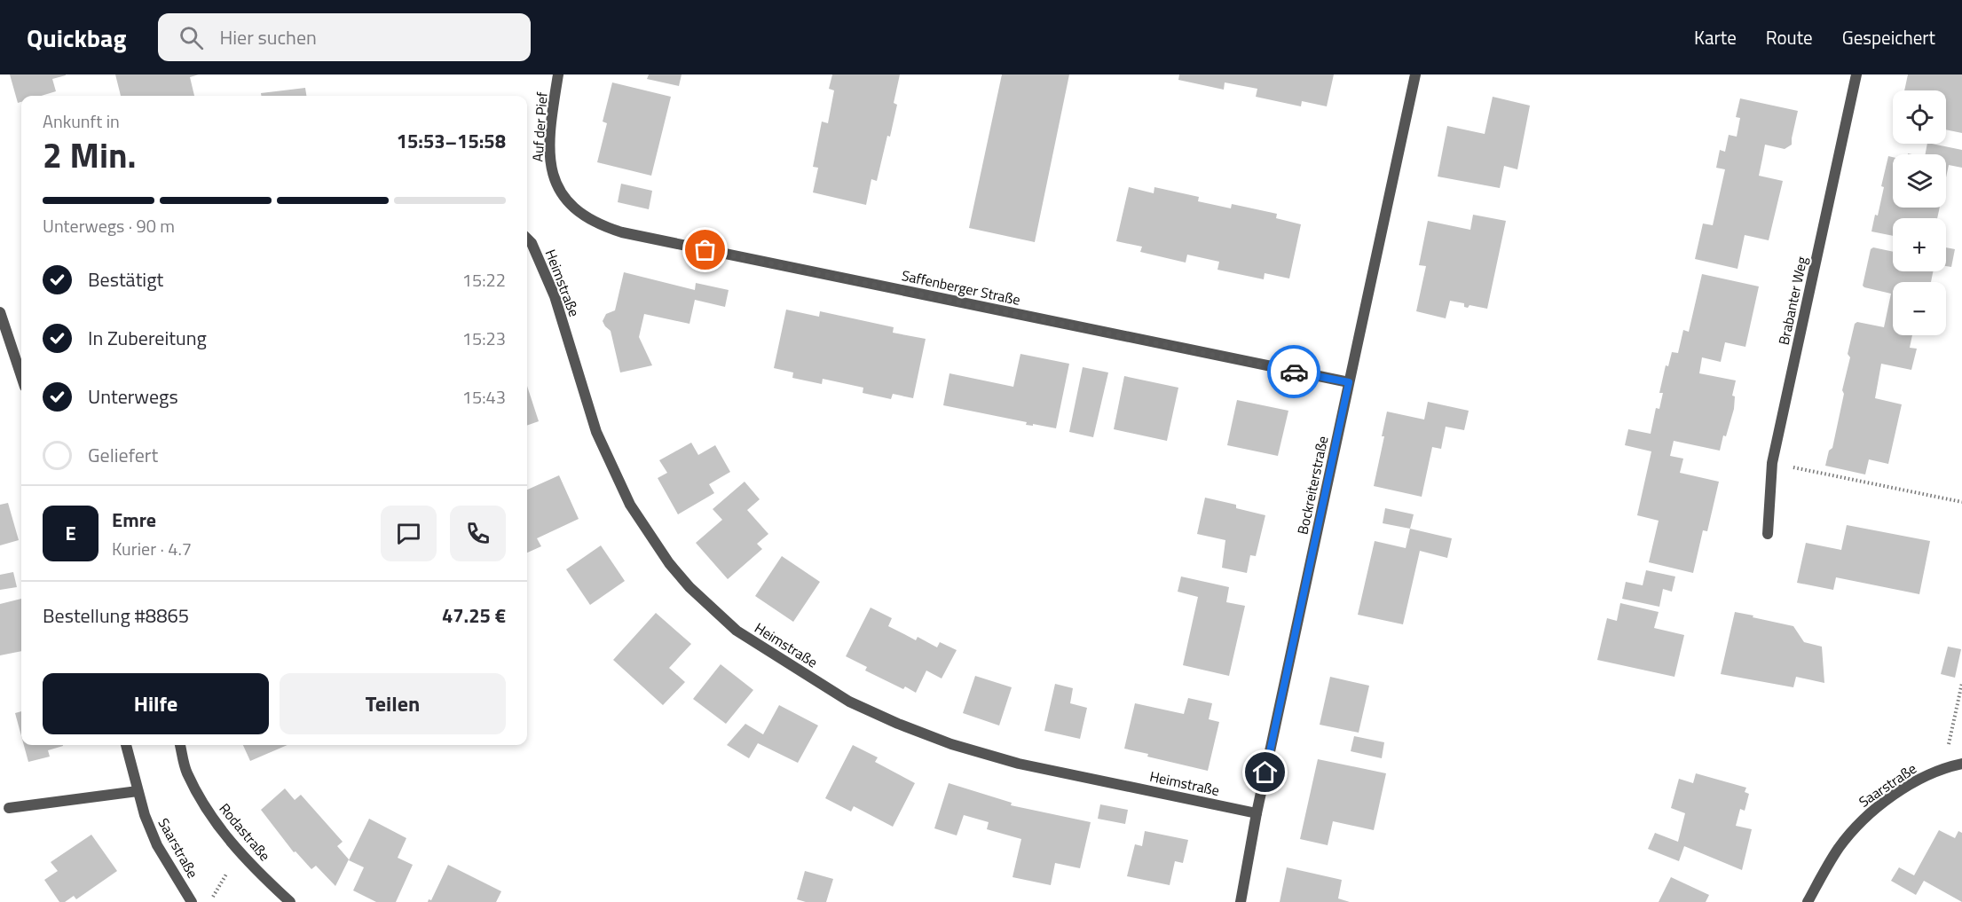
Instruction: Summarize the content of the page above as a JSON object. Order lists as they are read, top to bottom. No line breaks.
{"streets":{"street":["Auf der Pief","Heimstraße","Saffenberger Straße","Brabanter Weg","Bockreiterstraße","Saarstraße","Rodastraße"]},"crossings":[["Auf der Pief","Saffenberger Straße"],["Heimstraße","Bockreiterstraße"],["Saffenberger Straße","Bockreiterstraße"]],"page":{"header":"Quickbag","search":"Hier suchen","nav":["Karte","Route","Gespeichert"],"map_buttons":["+","−"],"heading":["2 Min.","Ankunft in","15:53–15:58"],"panel":["Emre","Kurier · 4.7","Bestellung #8865","47.25 €"],"bar":"Unterwegs · 90 m","list":[["Bestätigt","15:22"],["In Zubereitung","15:23"],["Unterwegs","15:43"],"Geliefert"],"round":"E","buttons":["Hilfe","Teilen"]}}
